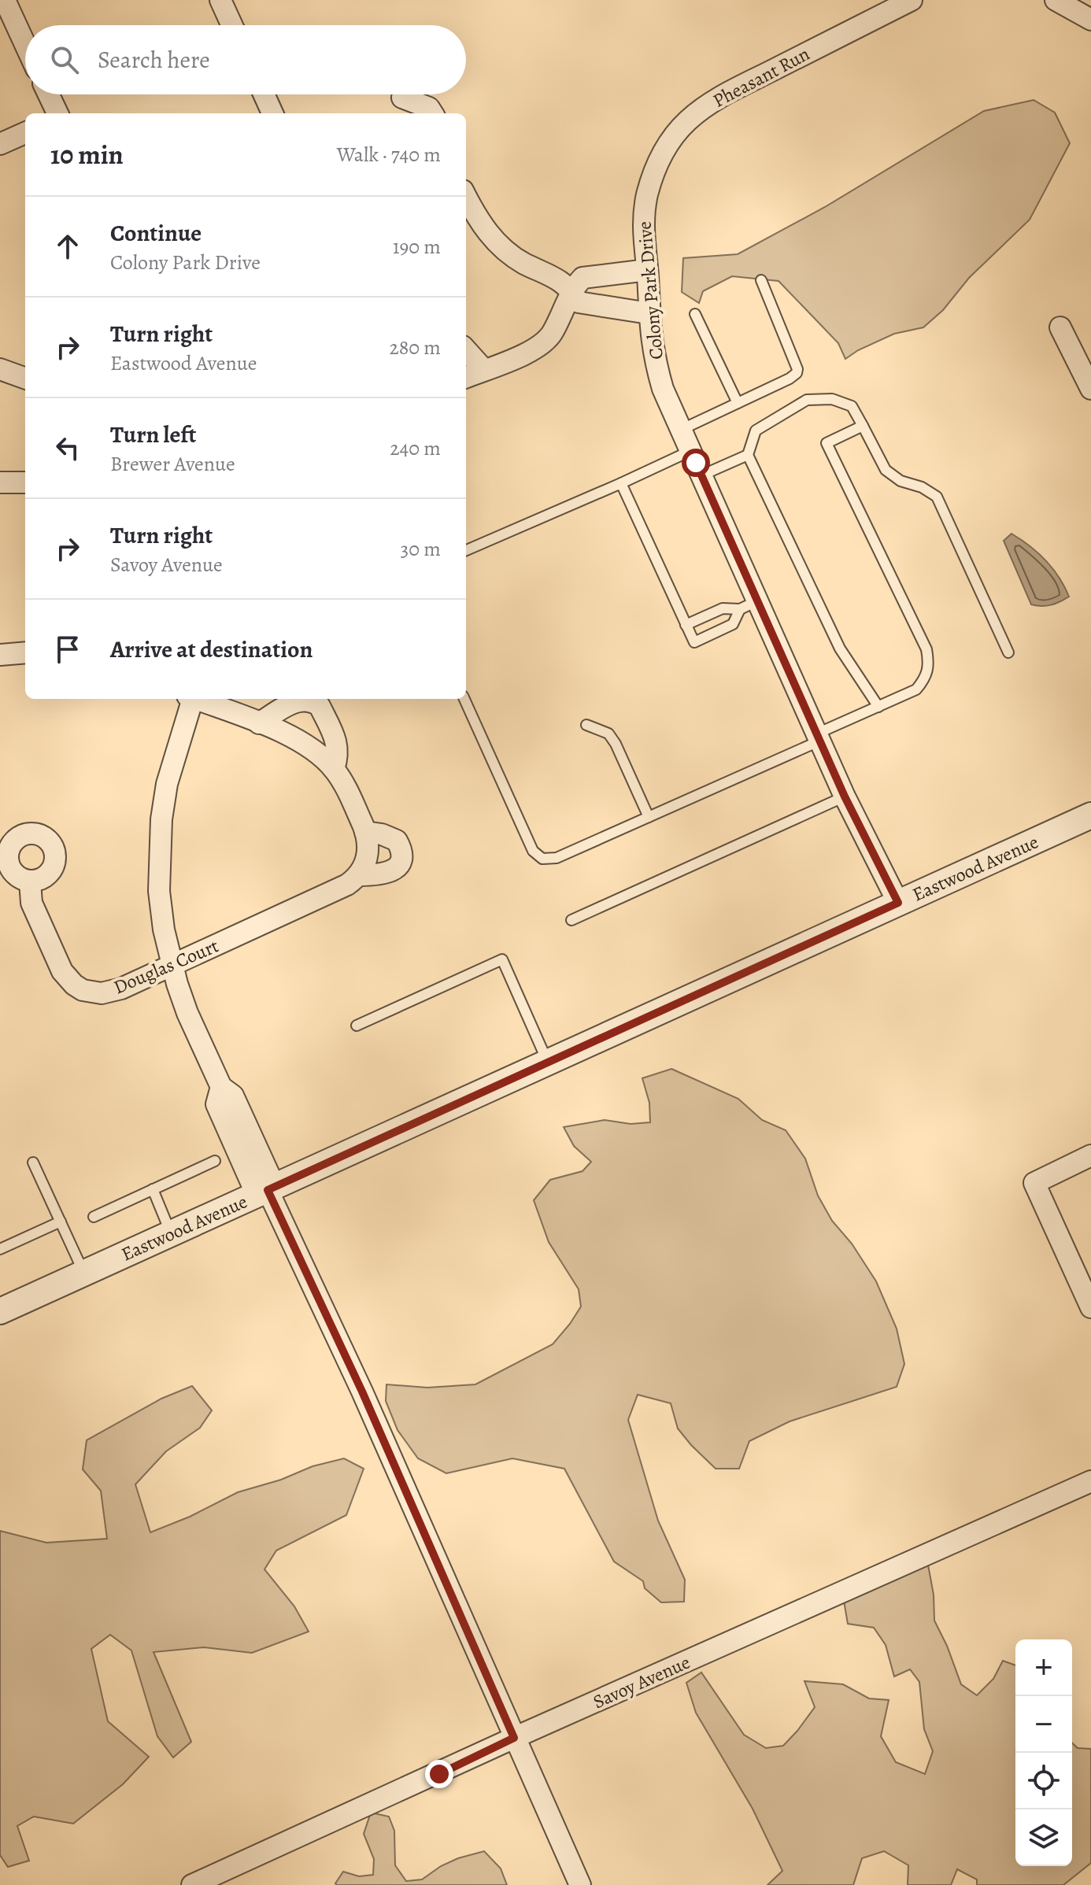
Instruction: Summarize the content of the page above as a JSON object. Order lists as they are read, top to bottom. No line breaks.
{"streets":{"street":["Pheasant Run","Colony Park Drive","Eastwood Avenue","Douglas Court","Savoy Avenue"]},"crossings":[["Pheasant Run","Colony Park Drive"],["Colony Park Drive","Eastwood Avenue"]],"page":{"search":"Search here","heading":["10 min","Walk · 740 m"],"list":[["Continue","Colony Park Drive","190 m"],["Turn right","Eastwood Avenue","280 m"],["Turn left","Brewer Avenue","240 m"],["Turn right","Savoy Avenue","30 m"],"Arrive at destination"],"map_buttons":["+","−"]}}
